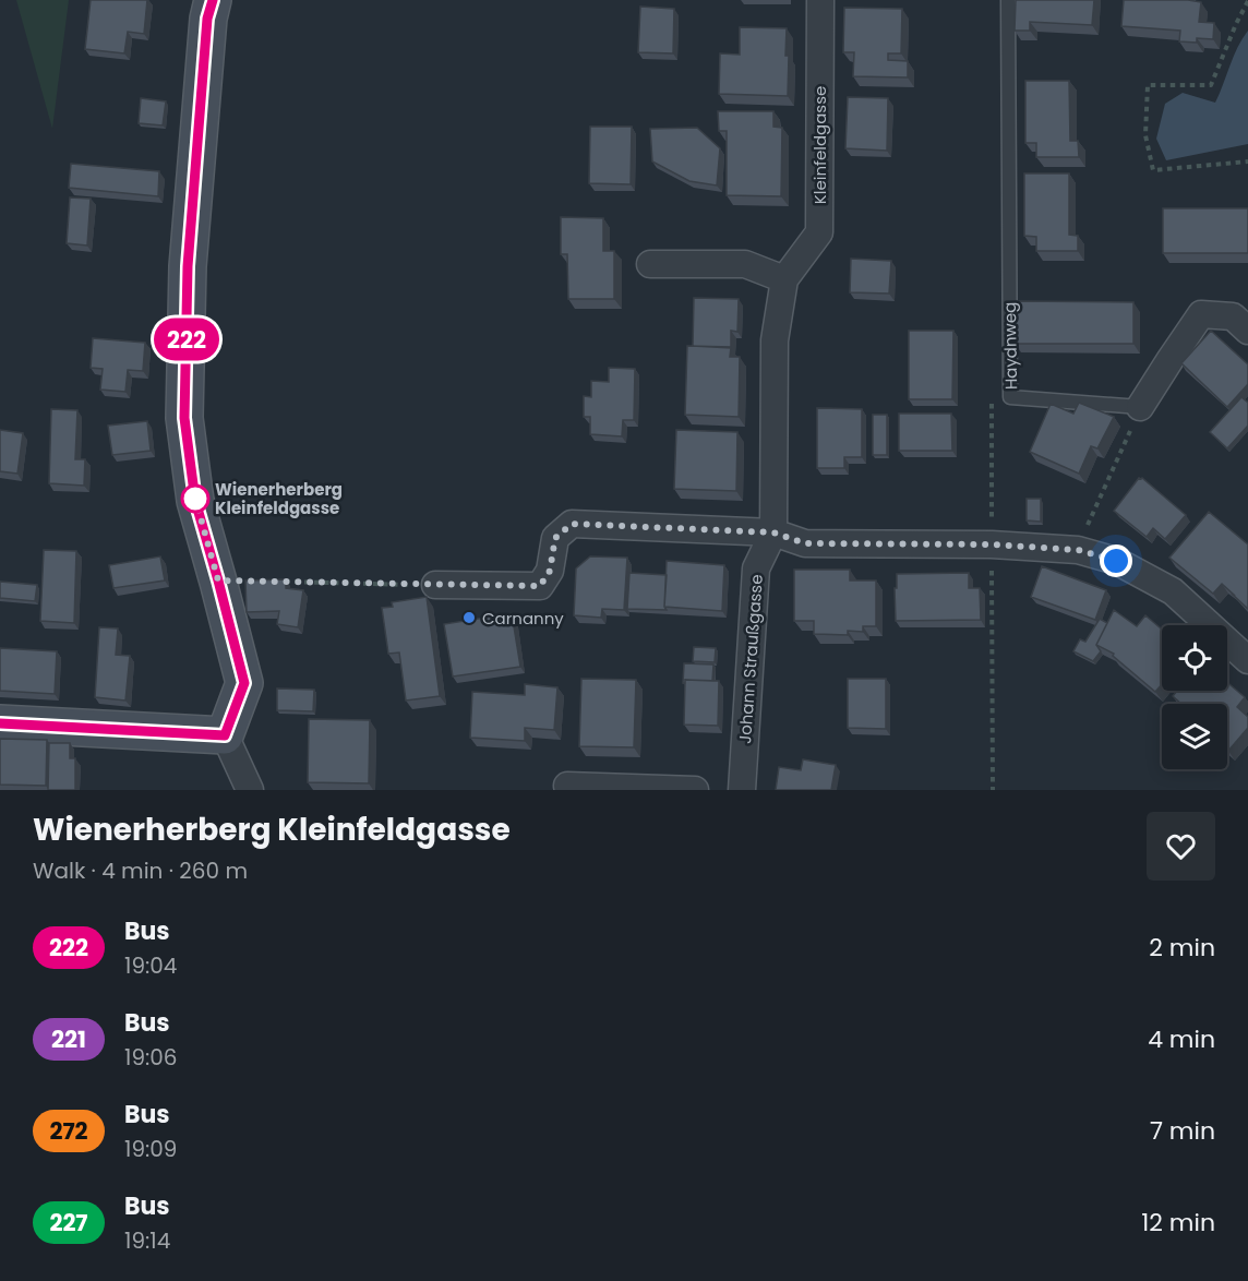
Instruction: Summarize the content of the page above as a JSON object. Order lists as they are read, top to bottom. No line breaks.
{"streets":{"street":["Kleinfeldgasse","Johann Straußgasse"],"lane":["Haydnweg"]},"crossings":[["Kleinfeldgasse","Johann Straußgasse"]],"places":["Wienerherberg Kleinfeldgasse","Carnanny"],"lines":["bus line 222"],"page":{"on_map":"222","heading":["Wienerherberg Kleinfeldgasse","Walk · 4 min · 260 m"],"list":[{"mark":"222","name":"Bus","note":"19:04","value":"2 min"},{"mark":"221","name":"Bus","note":"19:06","value":"4 min"},{"mark":"272","name":"Bus","note":"19:09","value":"7 min"},{"mark":"227","name":"Bus","note":"19:14","value":"12 min"}]}}
